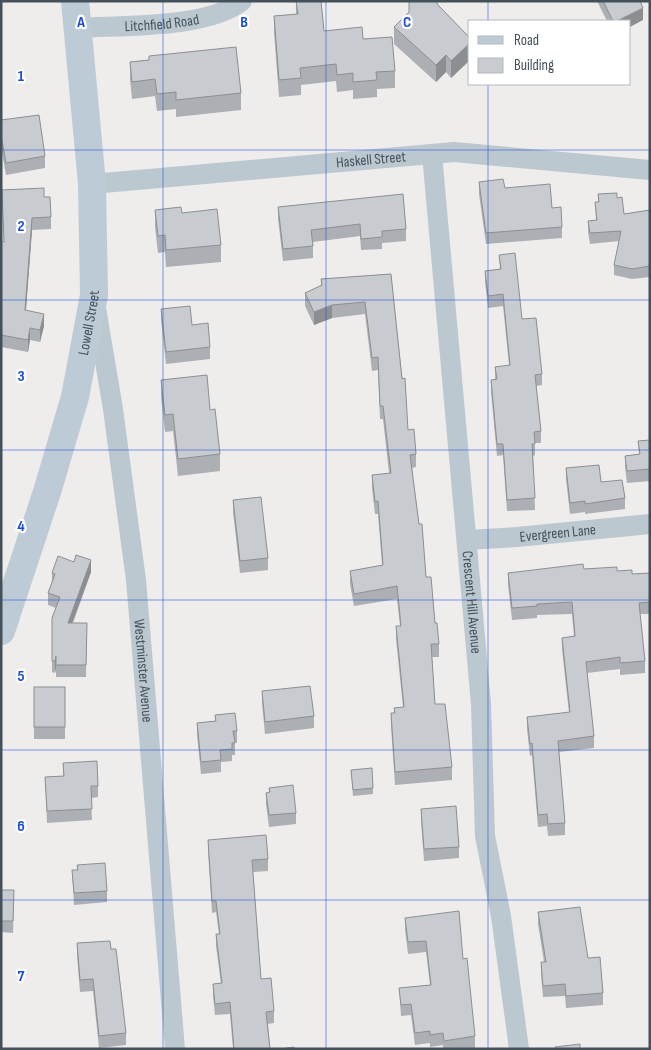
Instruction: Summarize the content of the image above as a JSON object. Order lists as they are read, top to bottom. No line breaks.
{"streets":{"main road":["Lowell Street"],"street":["Litchfield Road","Haskell Street","Evergreen Lane","Crescent Hill Avenue","Westminster Avenue"]},"crossings":[["Litchfield Road","Lowell Street"],["Haskell Street","Lowell Street"],["Haskell Street","Crescent Hill Avenue"],["Lowell Street","Westminster Avenue"],["Evergreen Lane","Crescent Hill Avenue"]],"legend":["Road","Building"],"grid":{"columns":["A","B","C"],"rows":["1","2","3","4","5","6","7"]}}
